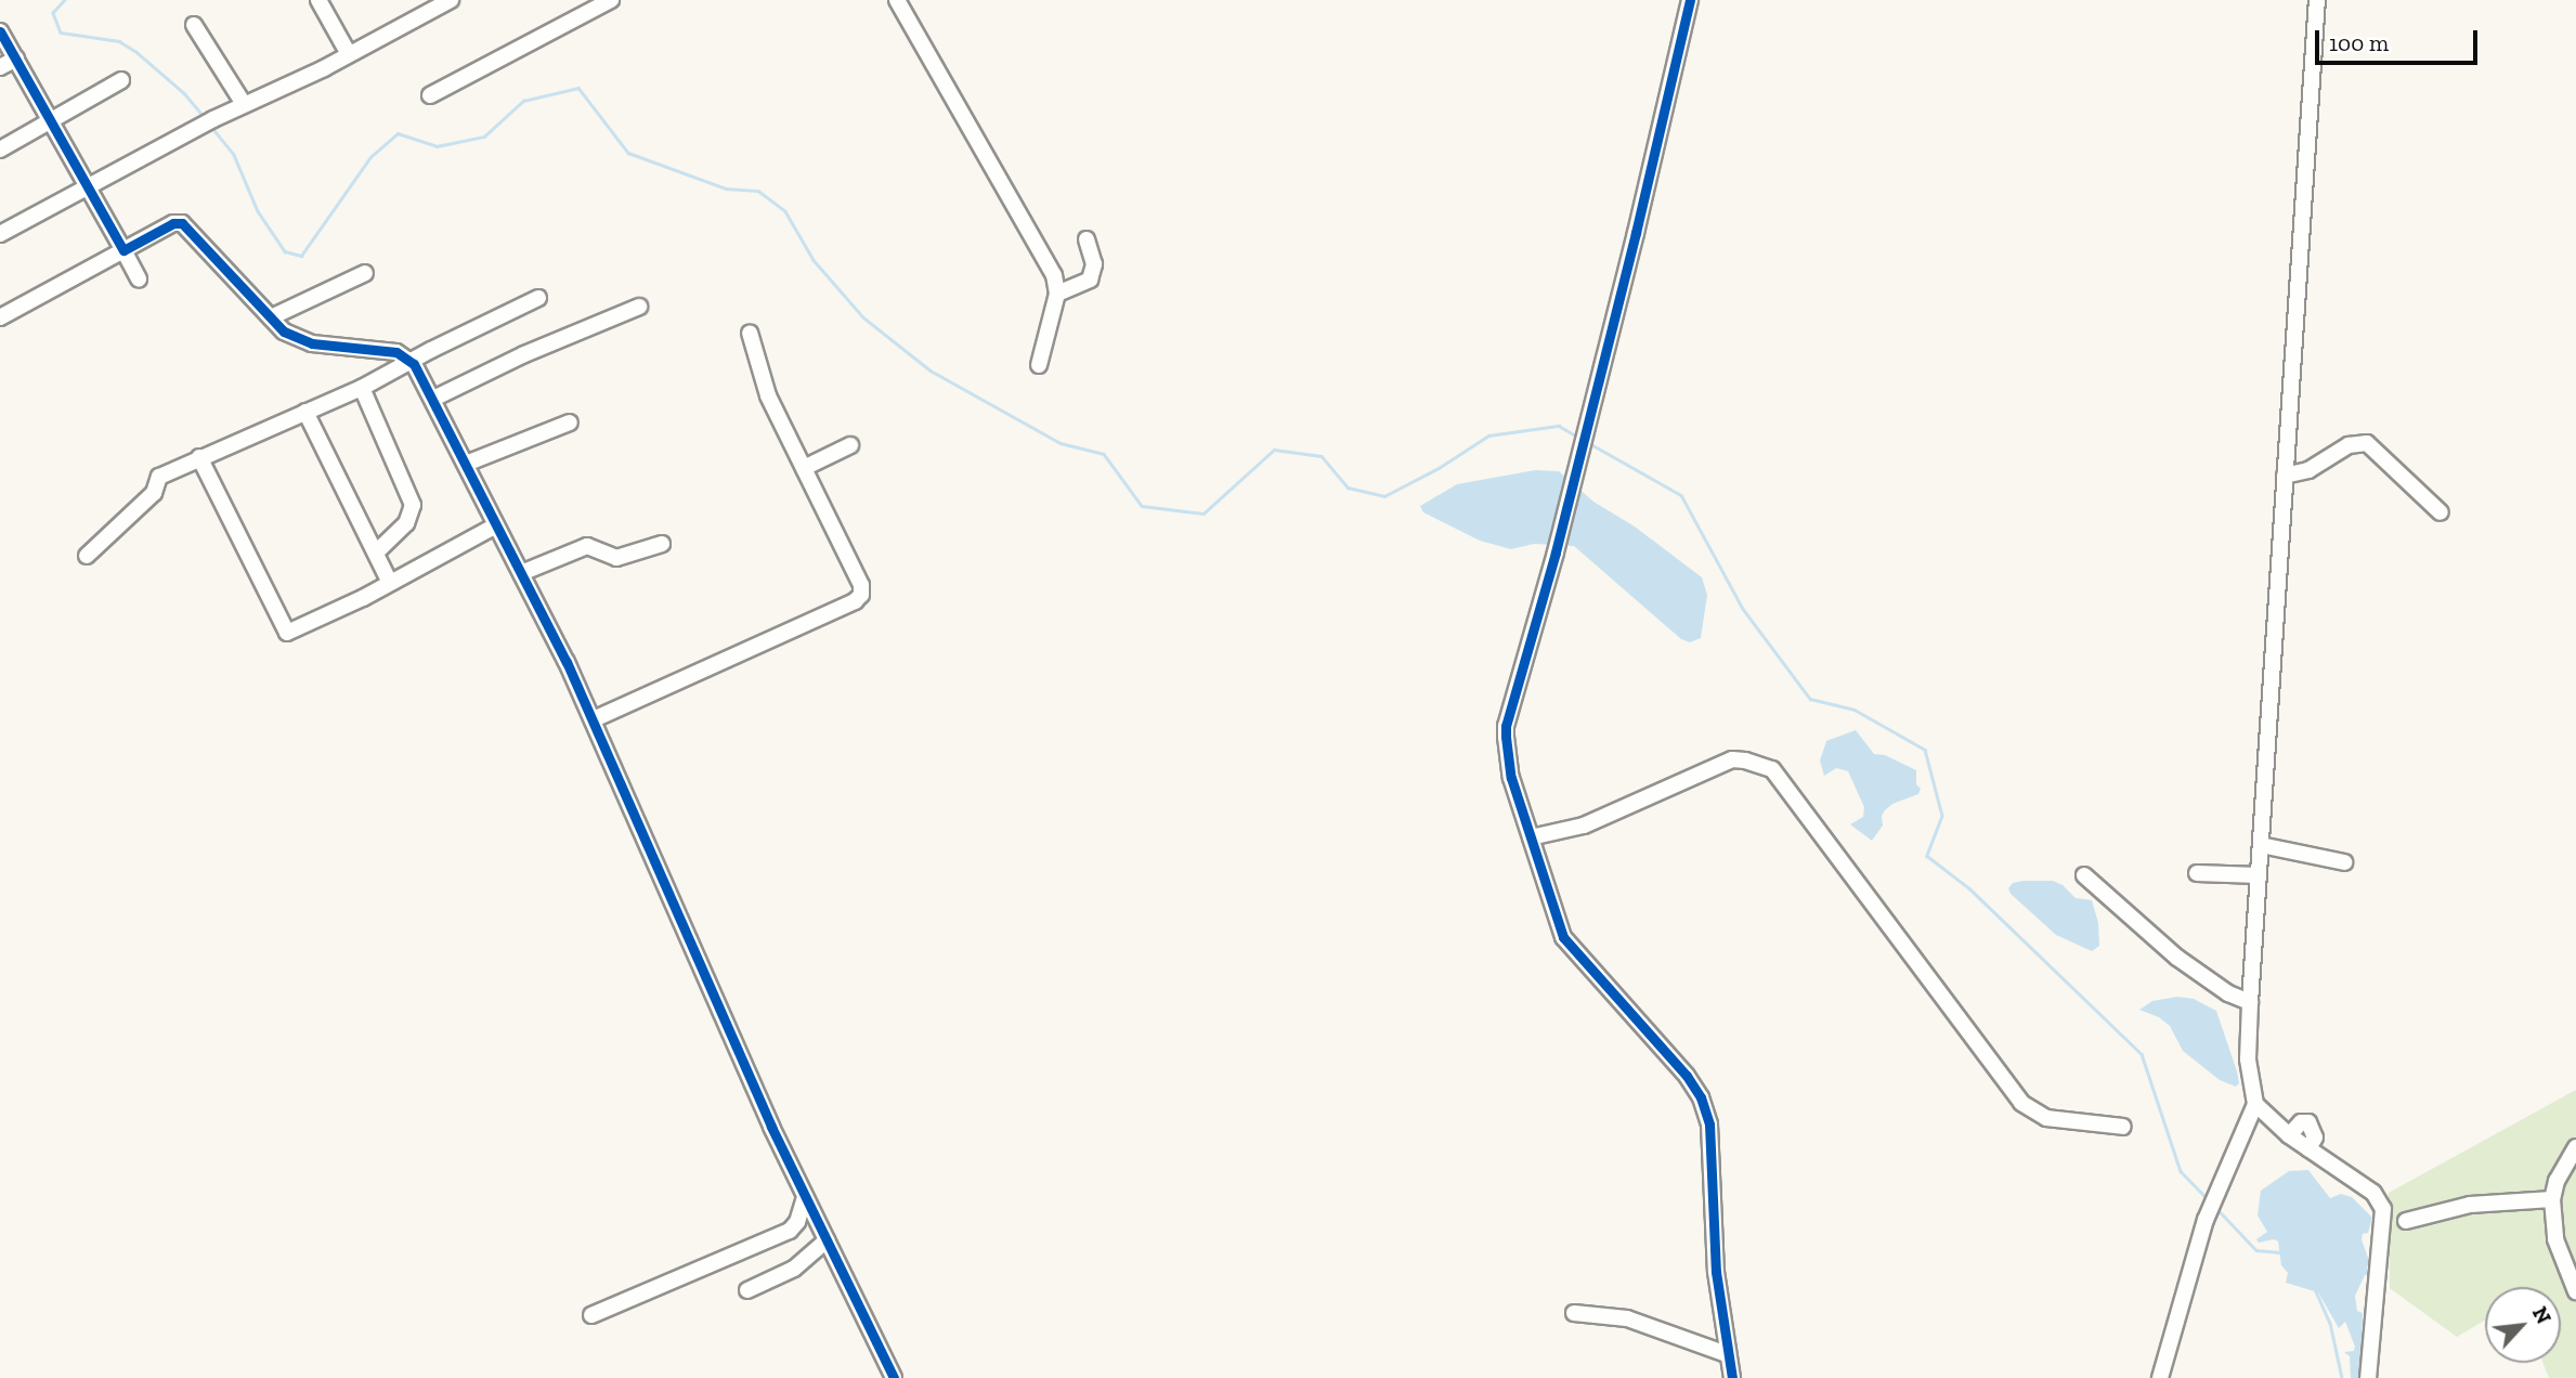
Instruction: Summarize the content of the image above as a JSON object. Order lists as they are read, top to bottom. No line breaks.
{"scale_bar":"100 m","north":"top right"}
